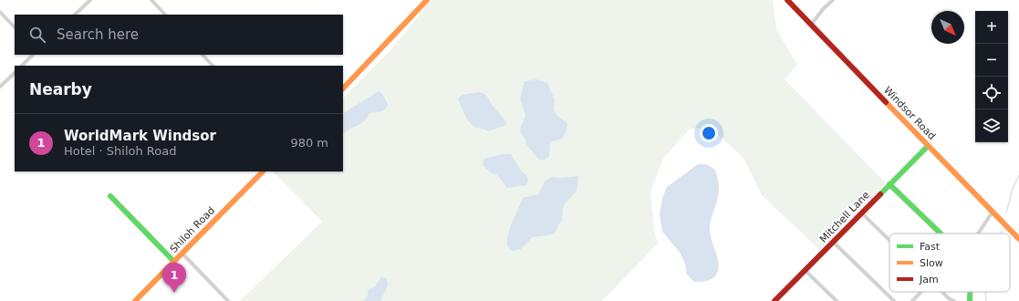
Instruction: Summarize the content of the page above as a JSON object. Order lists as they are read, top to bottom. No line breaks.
{"streets":{"main road":["Windsor Road","Mitchell Lane","Shiloh Road"]},"crossings":[["Windsor Road","Mitchell Lane"]],"legend":["Fast","Slow","Jam"],"north":"bottom right","page":{"map_buttons":["+","−"],"search":"Search here","heading":"Nearby","list":[{"mark":"1","name":"WorldMark Windsor","note":"Hotel · Shiloh Road","value":"980 m"}],"pins":"1"}}
